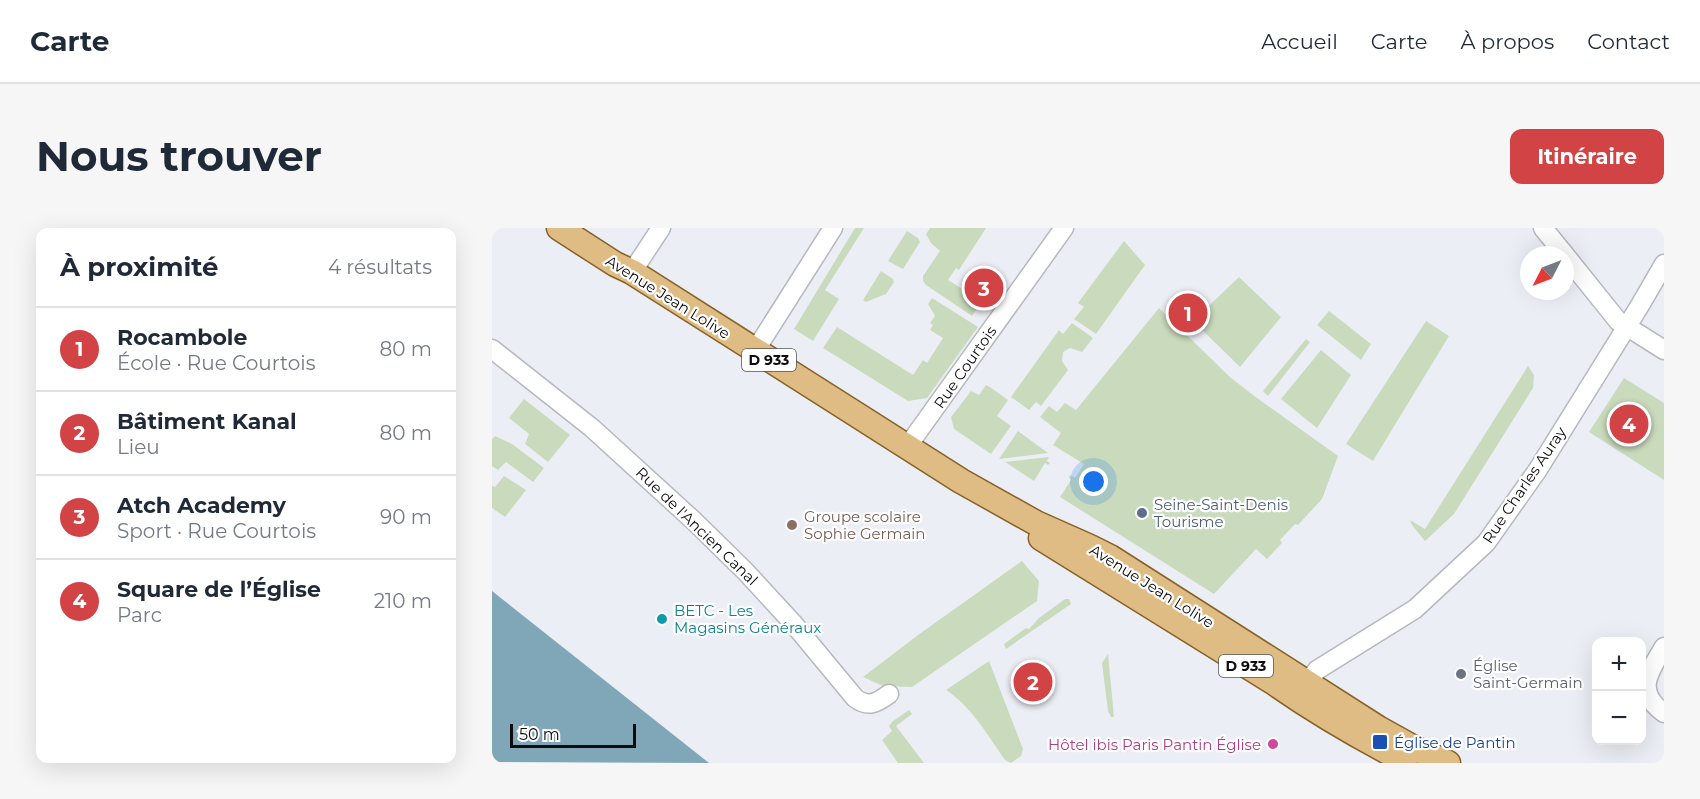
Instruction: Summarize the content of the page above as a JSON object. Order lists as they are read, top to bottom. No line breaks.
{"streets":{"main road":["Avenue Jean Lolive","D 933"],"street":["Rue Courtois","Rue Charles Auray","Rue de l'Ancien Canal"]},"crossings":[["Avenue Jean Lolive","Rue Courtois"],["Avenue Jean Lolive","Rue Charles Auray"]],"places":{"other":["Seine-Saint-Denis Tourisme","Groupe scolaire Sophie Germain","BETC - Les Magasins Généraux","Église Saint-Germain","Hôtel ibis Paris Pantin Église"],"transit":["Église de Pantin"]},"scale_bar":"50 m","north":"bottom left","page":{"header":"Carte","nav":["Accueil","Carte","À propos","Contact"],"buttons":"Itinéraire","title":"Nous trouver","heading":["À proximité","4 résultats"],"pins":["3","1","4","2"],"list":[{"mark":"1","name":"Rocambole","note":"École · Rue Courtois","value":"80 m"},{"mark":"2","name":"Bâtiment Kanal","note":"Lieu","value":"80 m"},{"mark":"3","name":"Atch Academy","note":"Sport · Rue Courtois","value":"90 m"},{"mark":"4","name":"Square de l’Église","note":"Parc","value":"210 m"}],"map_buttons":["+","−"],"scale":"50 m"}}
